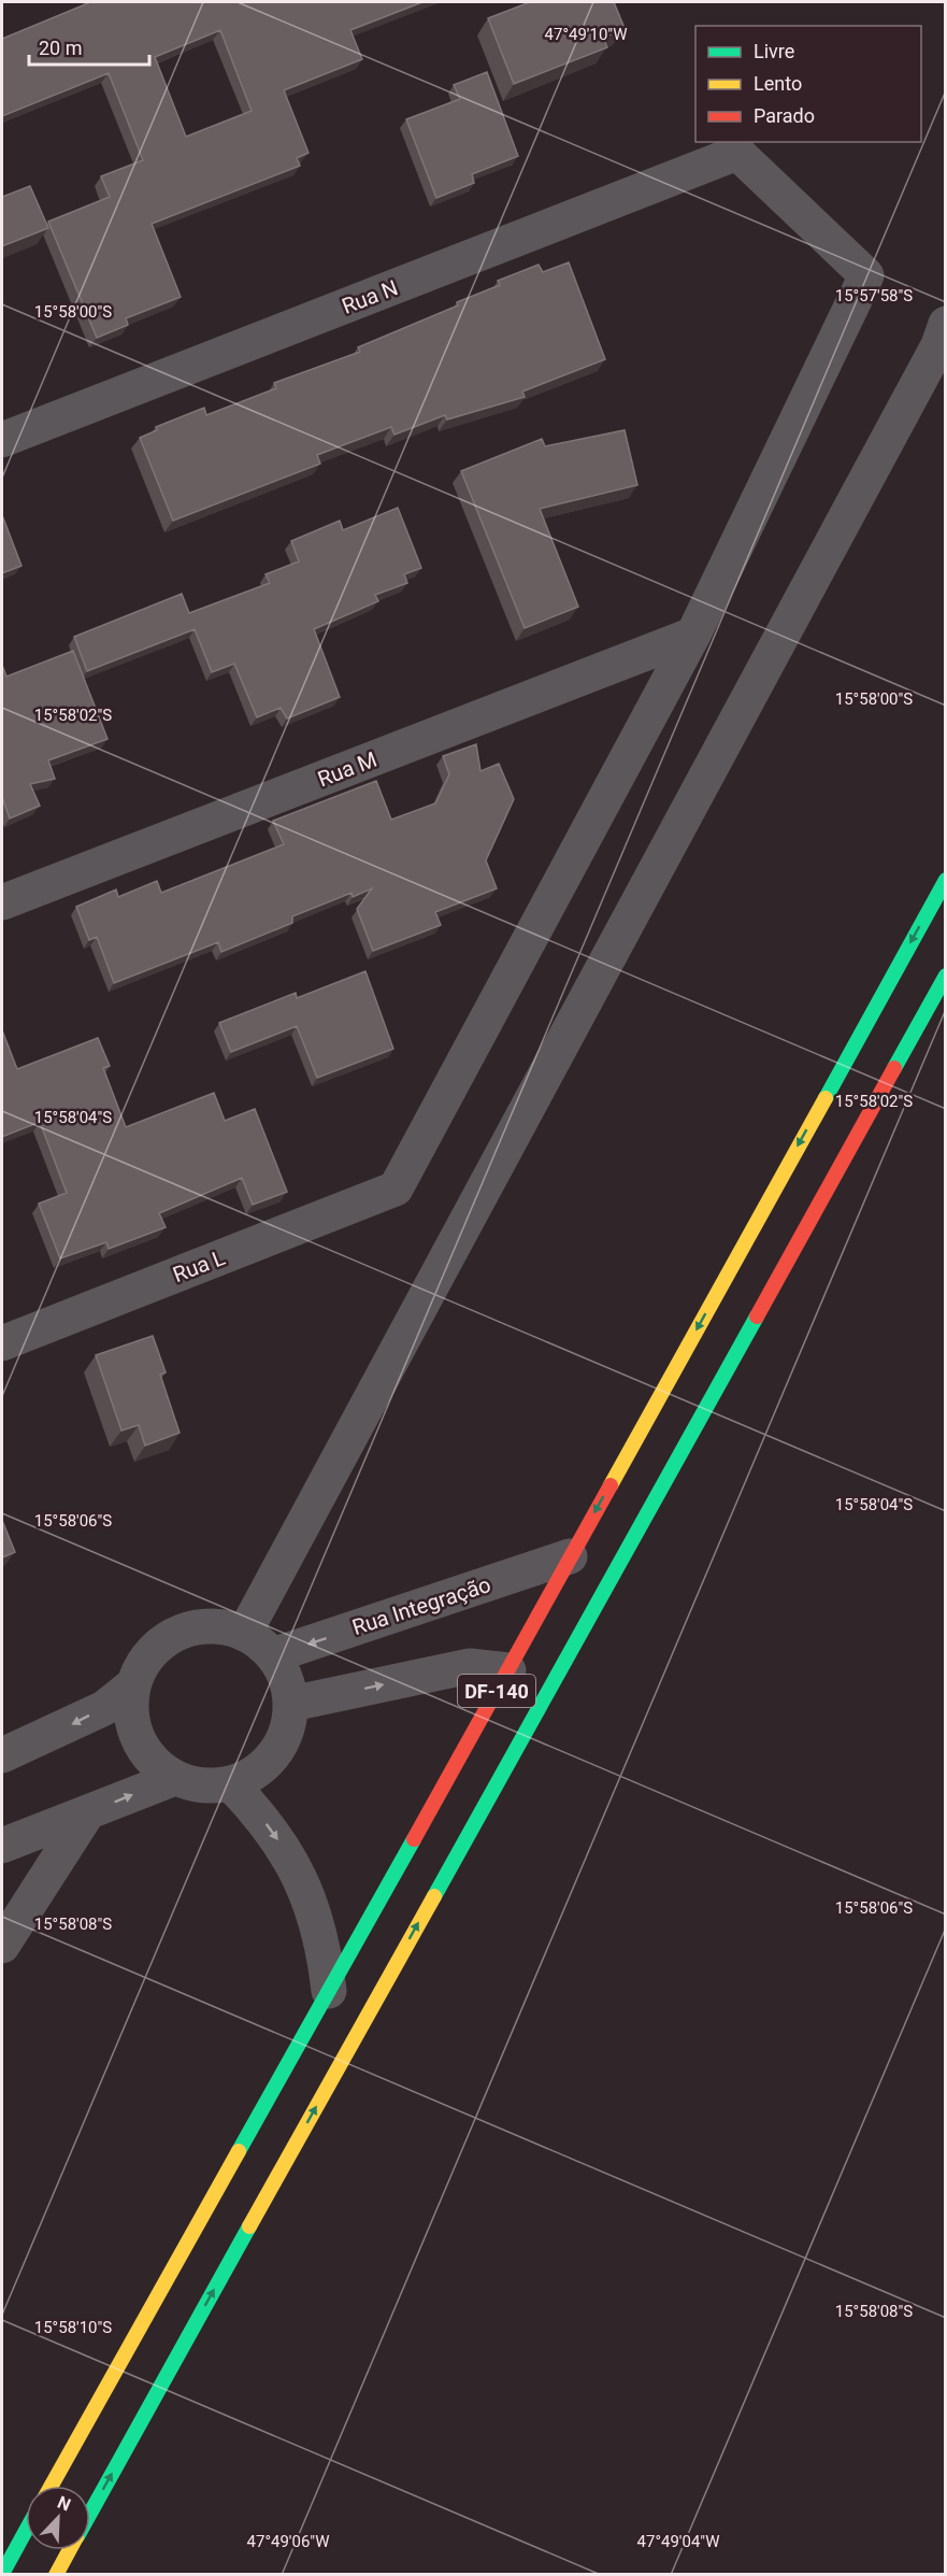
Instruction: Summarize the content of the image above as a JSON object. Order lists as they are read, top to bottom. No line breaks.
{"streets":{"main road":["DF-140"],"street":["Rua N","Rua M","Rua L","Rua Integração"]},"crossings":[["Rua N","Rua M"],["Rua N","Rua L"],["Rua M","Rua L"],["Rua Integração","DF-140"]],"legend":["Livre","Lento","Parado"],"scale_bar":"20 m","north":"top right","coordinates":["47°49'10\"W","15°57'58\"S","15°58'00\"S","15°58'02\"S","15°58'04\"S","15°58'06\"S","15°58'08\"S","15°58'10\"S","47°49'06\"W","47°49'04\"W"]}
